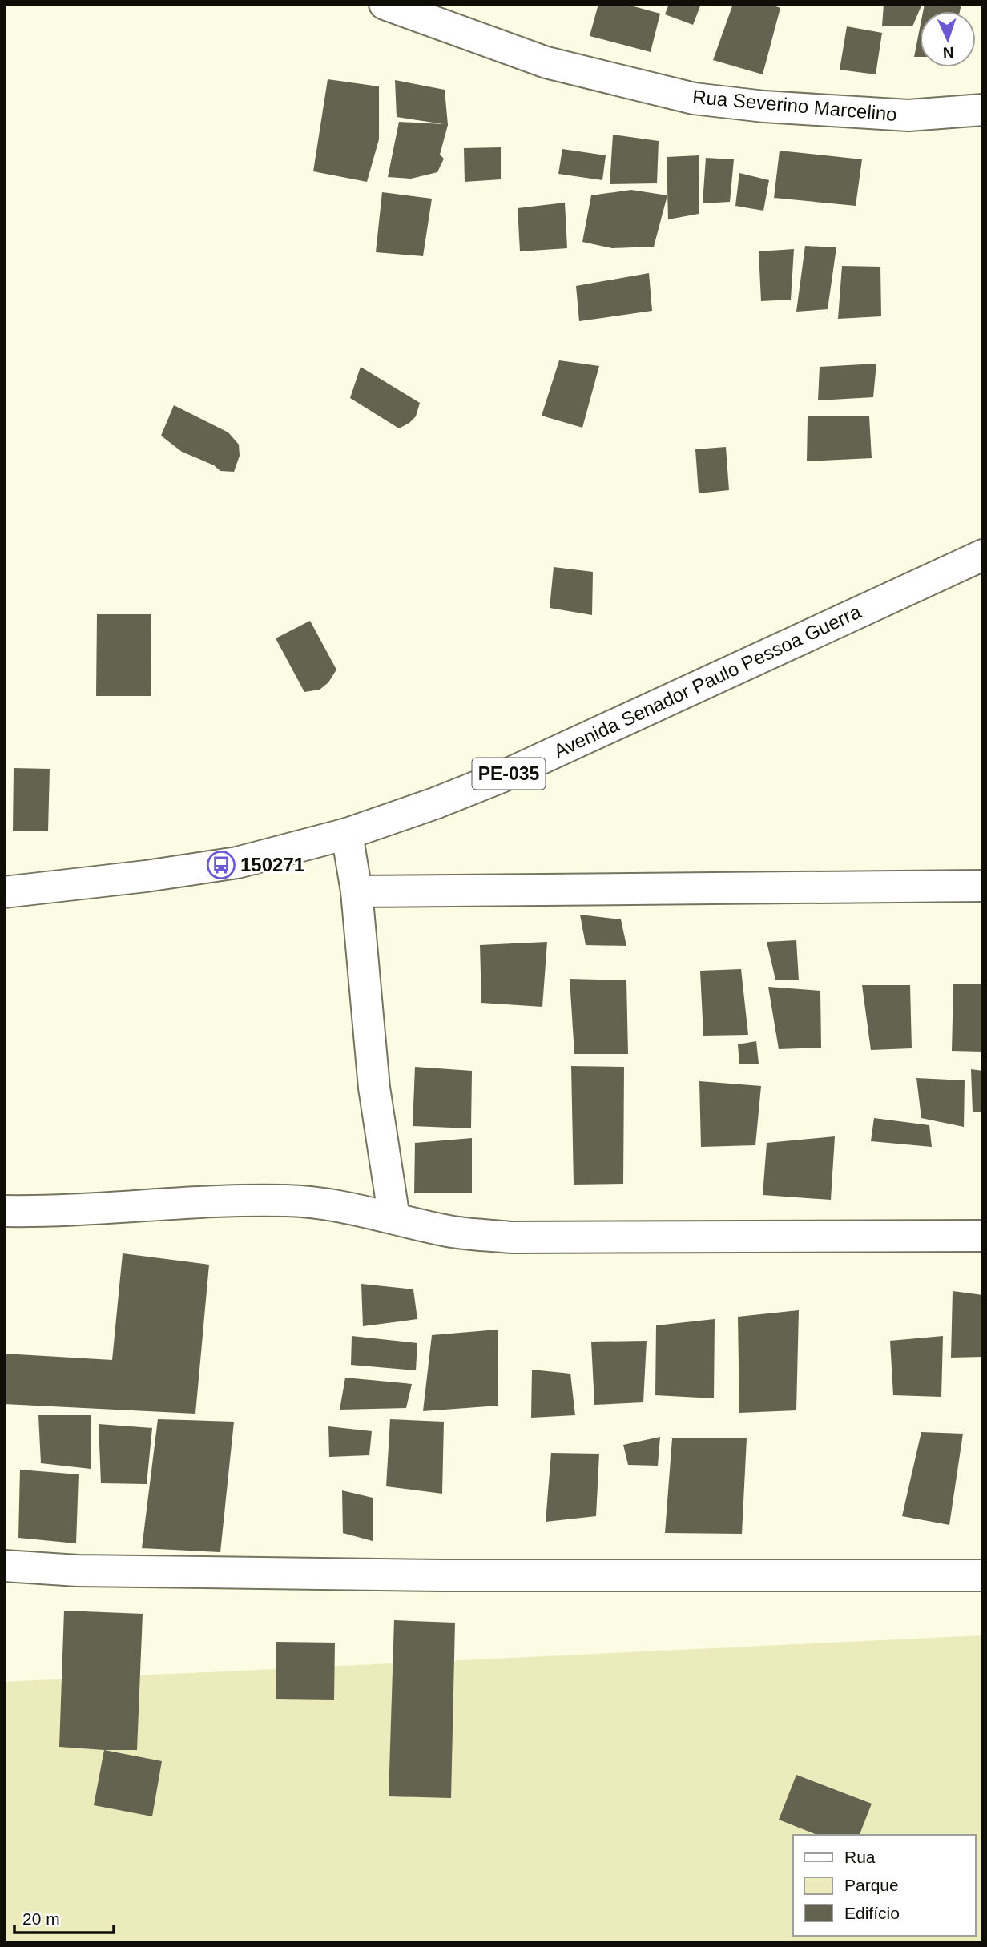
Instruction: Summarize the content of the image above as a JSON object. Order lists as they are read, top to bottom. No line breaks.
{"streets":{"street":["Rua Severino Marcelino","Avenida Senador Paulo Pessoa Guerra","PE-035"]},"places":{"bus stop":["150271"]},"legend":["Rua","Parque","Edifício"],"scale_bar":"20 m","north":"bottom"}
